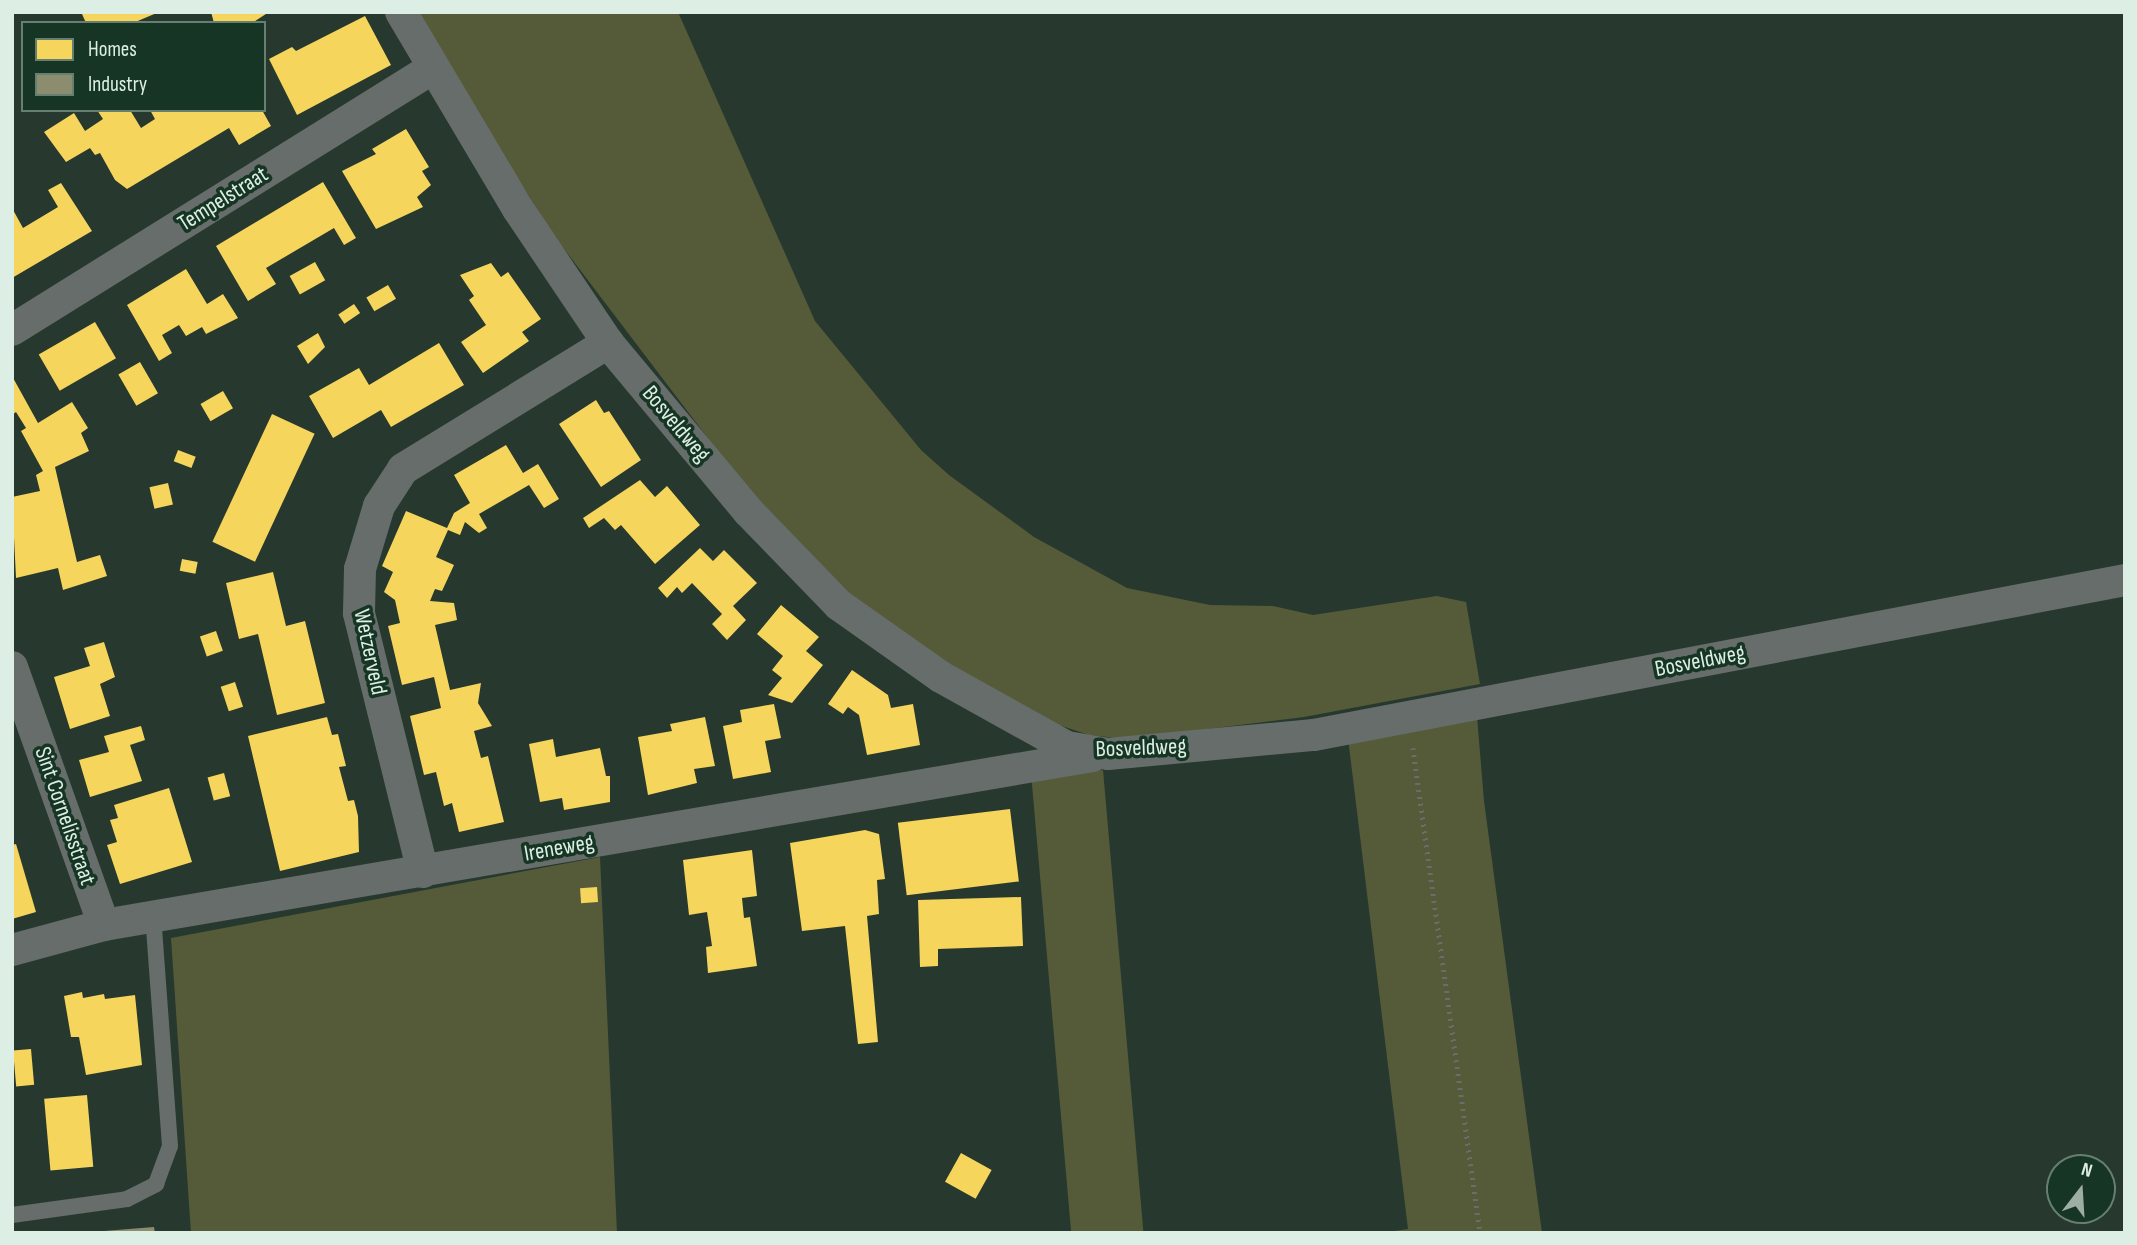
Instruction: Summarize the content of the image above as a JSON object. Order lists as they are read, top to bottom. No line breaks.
{"streets":{"street":["Tempelstraat","Bosveldweg","Wetzerveld","Sint Cornelisstraat","Ireneweg"]},"crossings":[["Tempelstraat","Bosveldweg"],["Bosveldweg","Wetzerveld"],["Bosveldweg","Ireneweg"],["Wetzerveld","Ireneweg"],["Sint Cornelisstraat","Ireneweg"]],"legend":["Homes","Industry"],"north":"top"}
